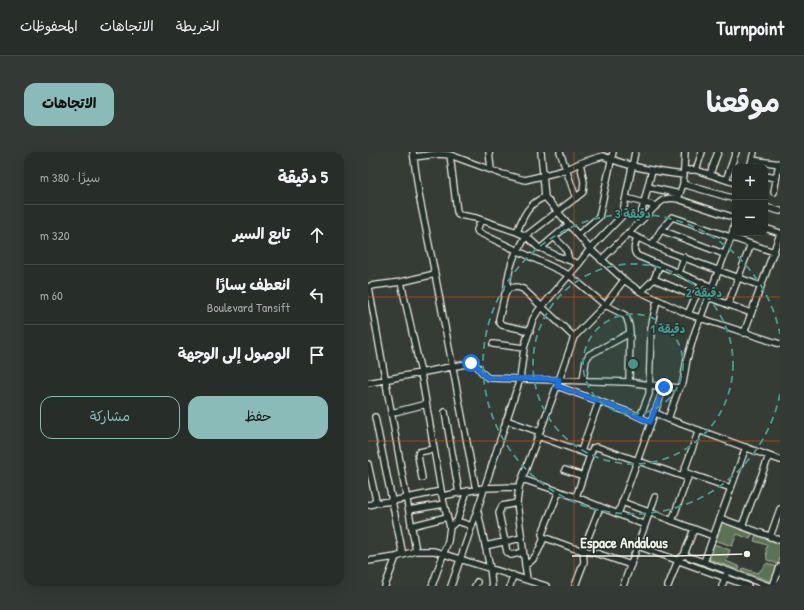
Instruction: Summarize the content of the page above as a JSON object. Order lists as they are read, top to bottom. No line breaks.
{"places":["Espace Andalous"],"page":{"header":"Turnpoint","nav":["الخريطة","الاتجاهات","المحفوظات"],"title":"موقعنا","buttons":["الاتجاهات",["حفظ","مشاركة"]],"heading":["5 دقيقة","سيرًا · 380 m"],"map_buttons":["+","−"],"list":[["تابع السير","320 m"],["انعطف يسارًا","Boulevard Tansift","60 m"],"الوصول إلى الوجهة"]},"rings":["3 دقيقة","2 دقيقة","1 دقيقة"]}
